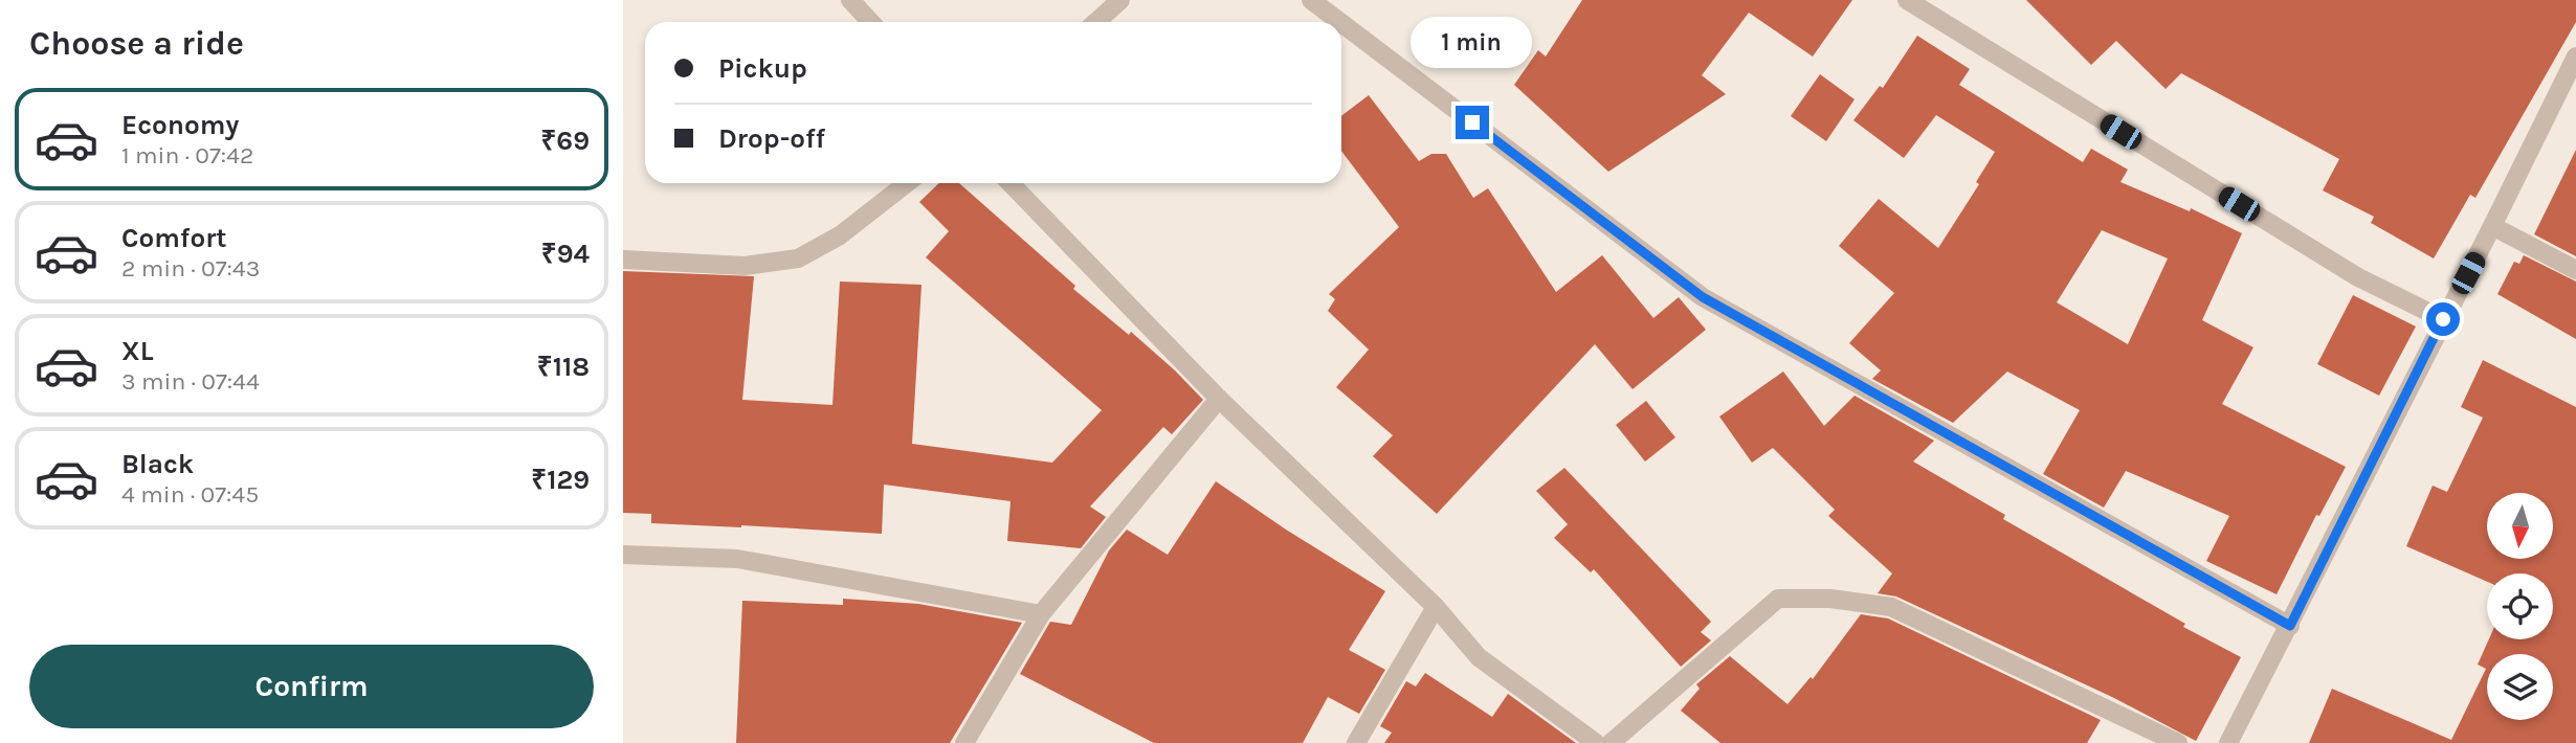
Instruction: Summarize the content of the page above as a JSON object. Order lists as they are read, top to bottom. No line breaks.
{"north":"bottom","page":{"heading":"Choose a ride","bubble":"1 min","banner":["Pickup","Drop-off"],"list":[{"name":"Economy","note":"1 min · 07:42","value":"₹69"},{"name":"Comfort","note":"2 min · 07:43","value":"₹94"},{"name":"XL","note":"3 min · 07:44","value":"₹118"},{"name":"Black","note":"4 min · 07:45","value":"₹129"}],"buttons":"Confirm"}}
